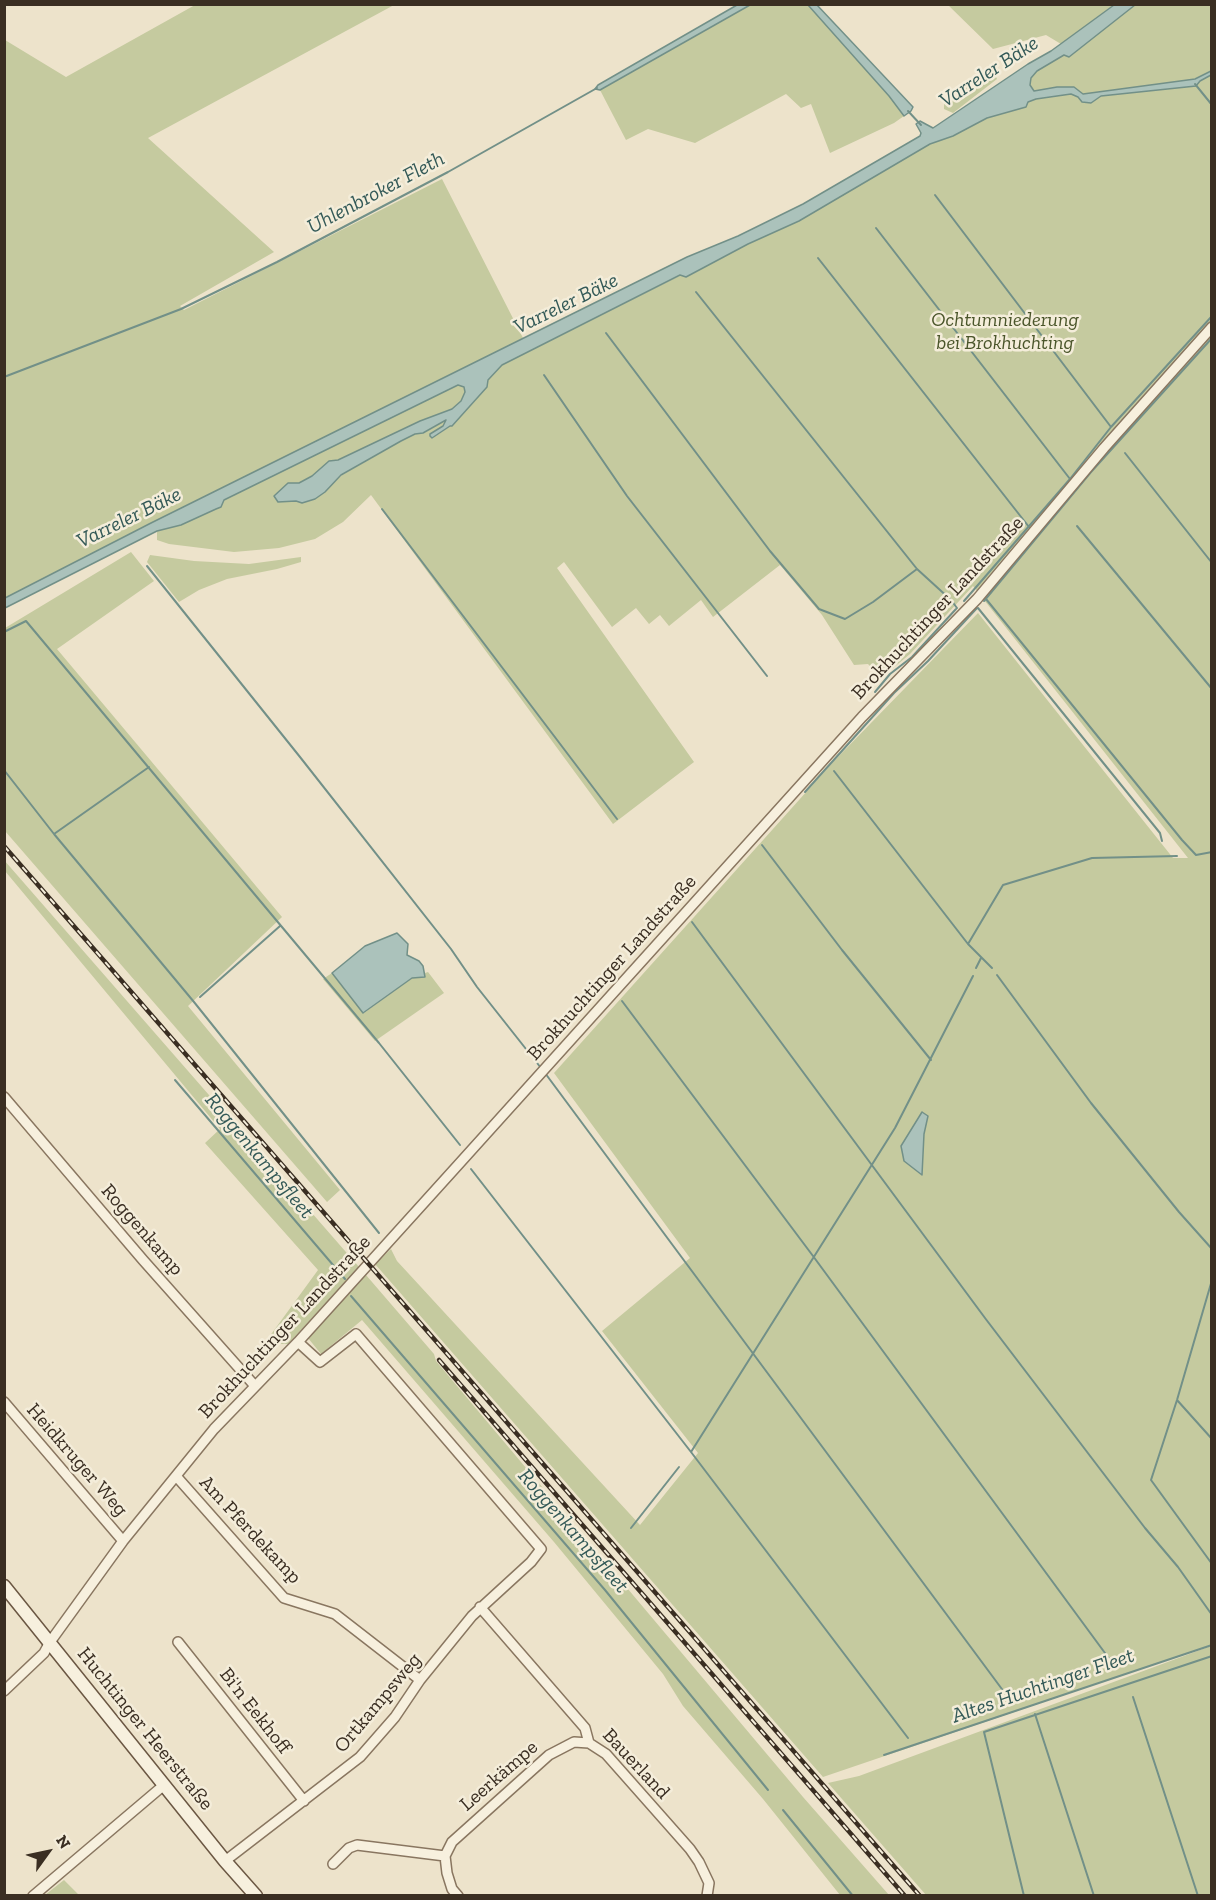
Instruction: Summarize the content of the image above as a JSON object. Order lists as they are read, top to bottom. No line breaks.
{"streets":{"main road":["Huchtinger Heerstraße"],"street":["Brokhuchtinger Landstraße","Roggenkamp","Heidkruger Weg","Am Pferdekamp","Ortkampsweg","Bi'n Eekhoff","Bauerland","Leerkämpe"]},"crossings":[["Brokhuchtinger Landstraße","Roggenkamp"],["Brokhuchtinger Landstraße","Heidkruger Weg"],["Brokhuchtinger Landstraße","Am Pferdekamp"],["Brokhuchtinger Landstraße","Ortkampsweg"],["Brokhuchtinger Landstraße","Huchtinger Heerstraße"],["Am Pferdekamp","Ortkampsweg"],["Ortkampsweg","Bi'n Eekhoff"],["Ortkampsweg","Huchtinger Heerstraße"],["Ortkampsweg","Bauerland"],["Bauerland","Leerkämpe"]],"water":["Varreler Bäke","Uhlenbroker Fleth","Roggenkampsfleet","Altes Huchtinger Fleet"],"parks":["Ochtumniederung bei Brokhuchting"],"north":"top right"}
